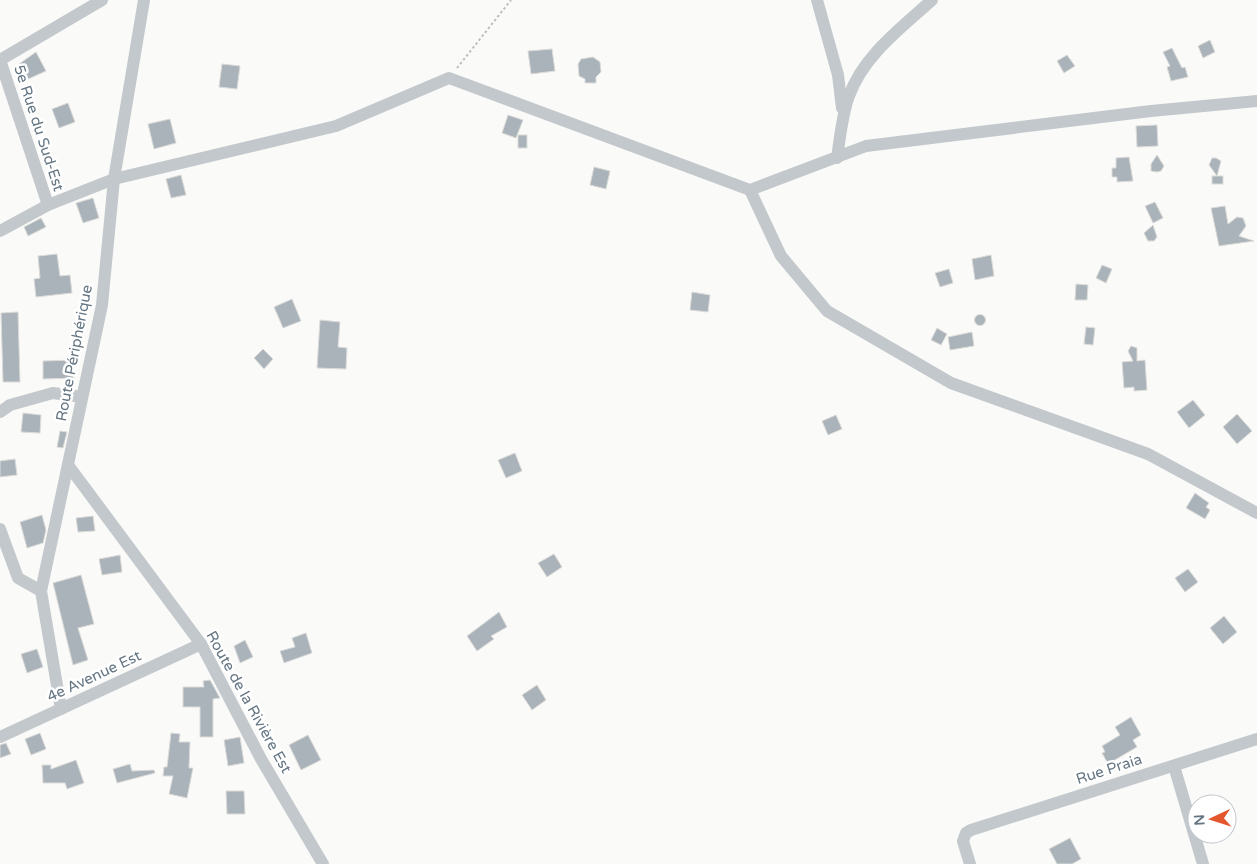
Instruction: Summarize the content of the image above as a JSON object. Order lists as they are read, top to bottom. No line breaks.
{"streets":{"street":["5e Rue du Sud-Est","Route Périphérique","4e Avenue Est","Route de la Rivière Est","Rue Praia"]},"crossings":[["Route Périphérique","4e Avenue Est"],["Route Périphérique","Route de la Rivière Est"],["4e Avenue Est","Route de la Rivière Est"]],"north":"left"}
